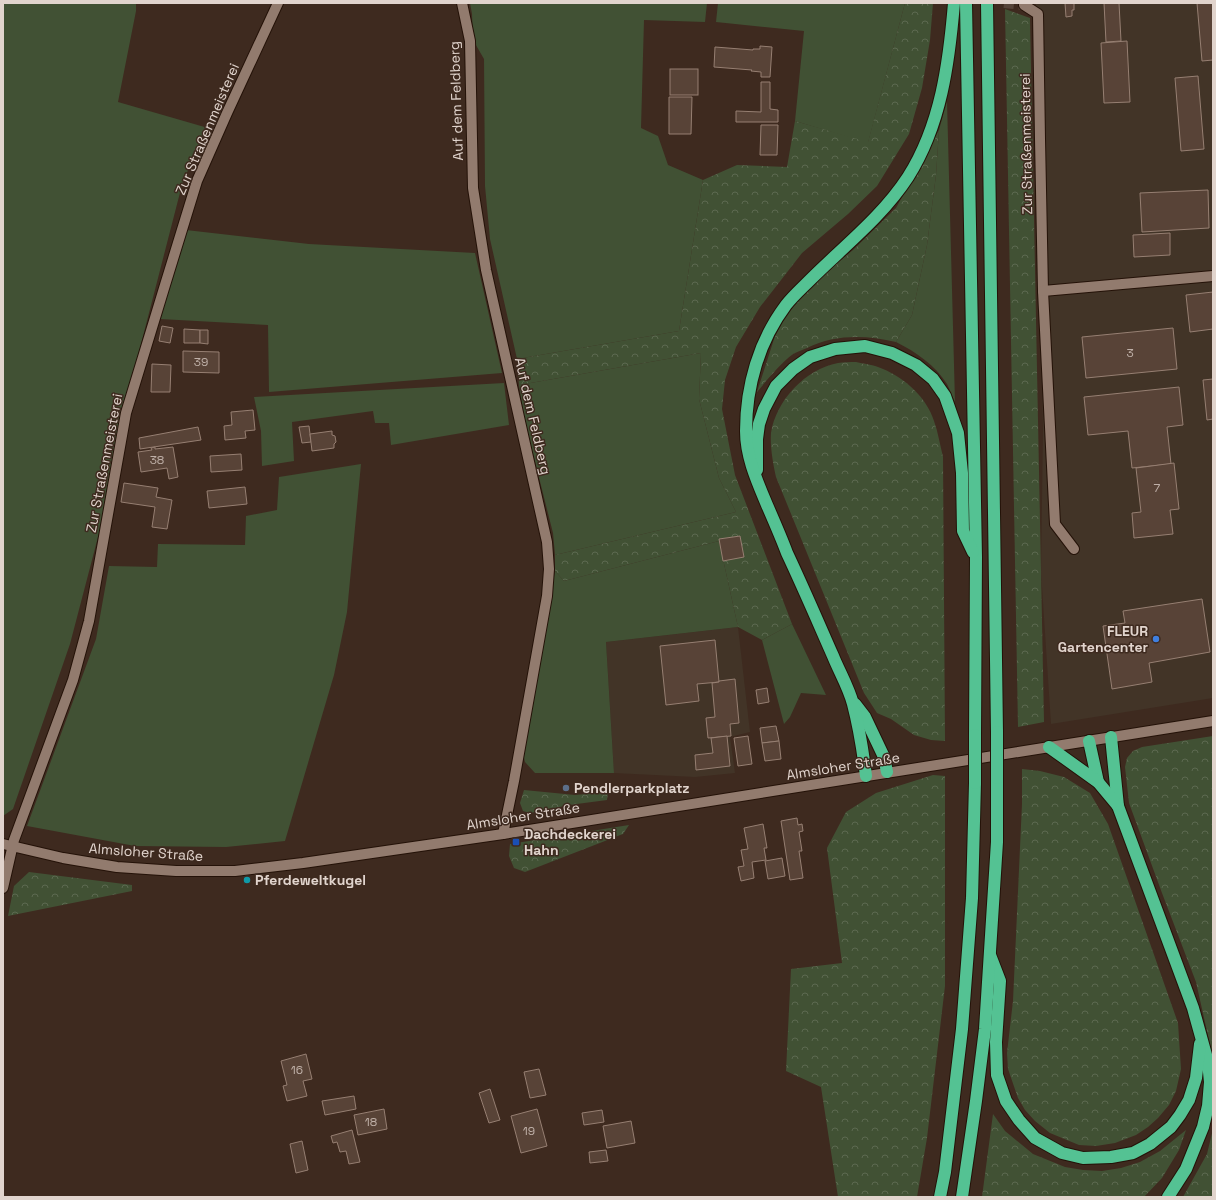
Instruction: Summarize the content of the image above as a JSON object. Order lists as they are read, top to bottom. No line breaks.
{"streets":{"street":["Auf dem Feldberg","Zur Straßenmeisterei","Almsloher Straße"]},"crossings":[["Auf dem Feldberg","Almsloher Straße"],["Zur Straßenmeisterei","Almsloher Straße"]],"places":{"other":["FLEUR Gartencenter","Pendlerparkplatz","Pferdeweltkugel"],"transit":["Dachdeckerei Hahn"]},"house_numbers":["3","39","38","7","16","18","19"]}
